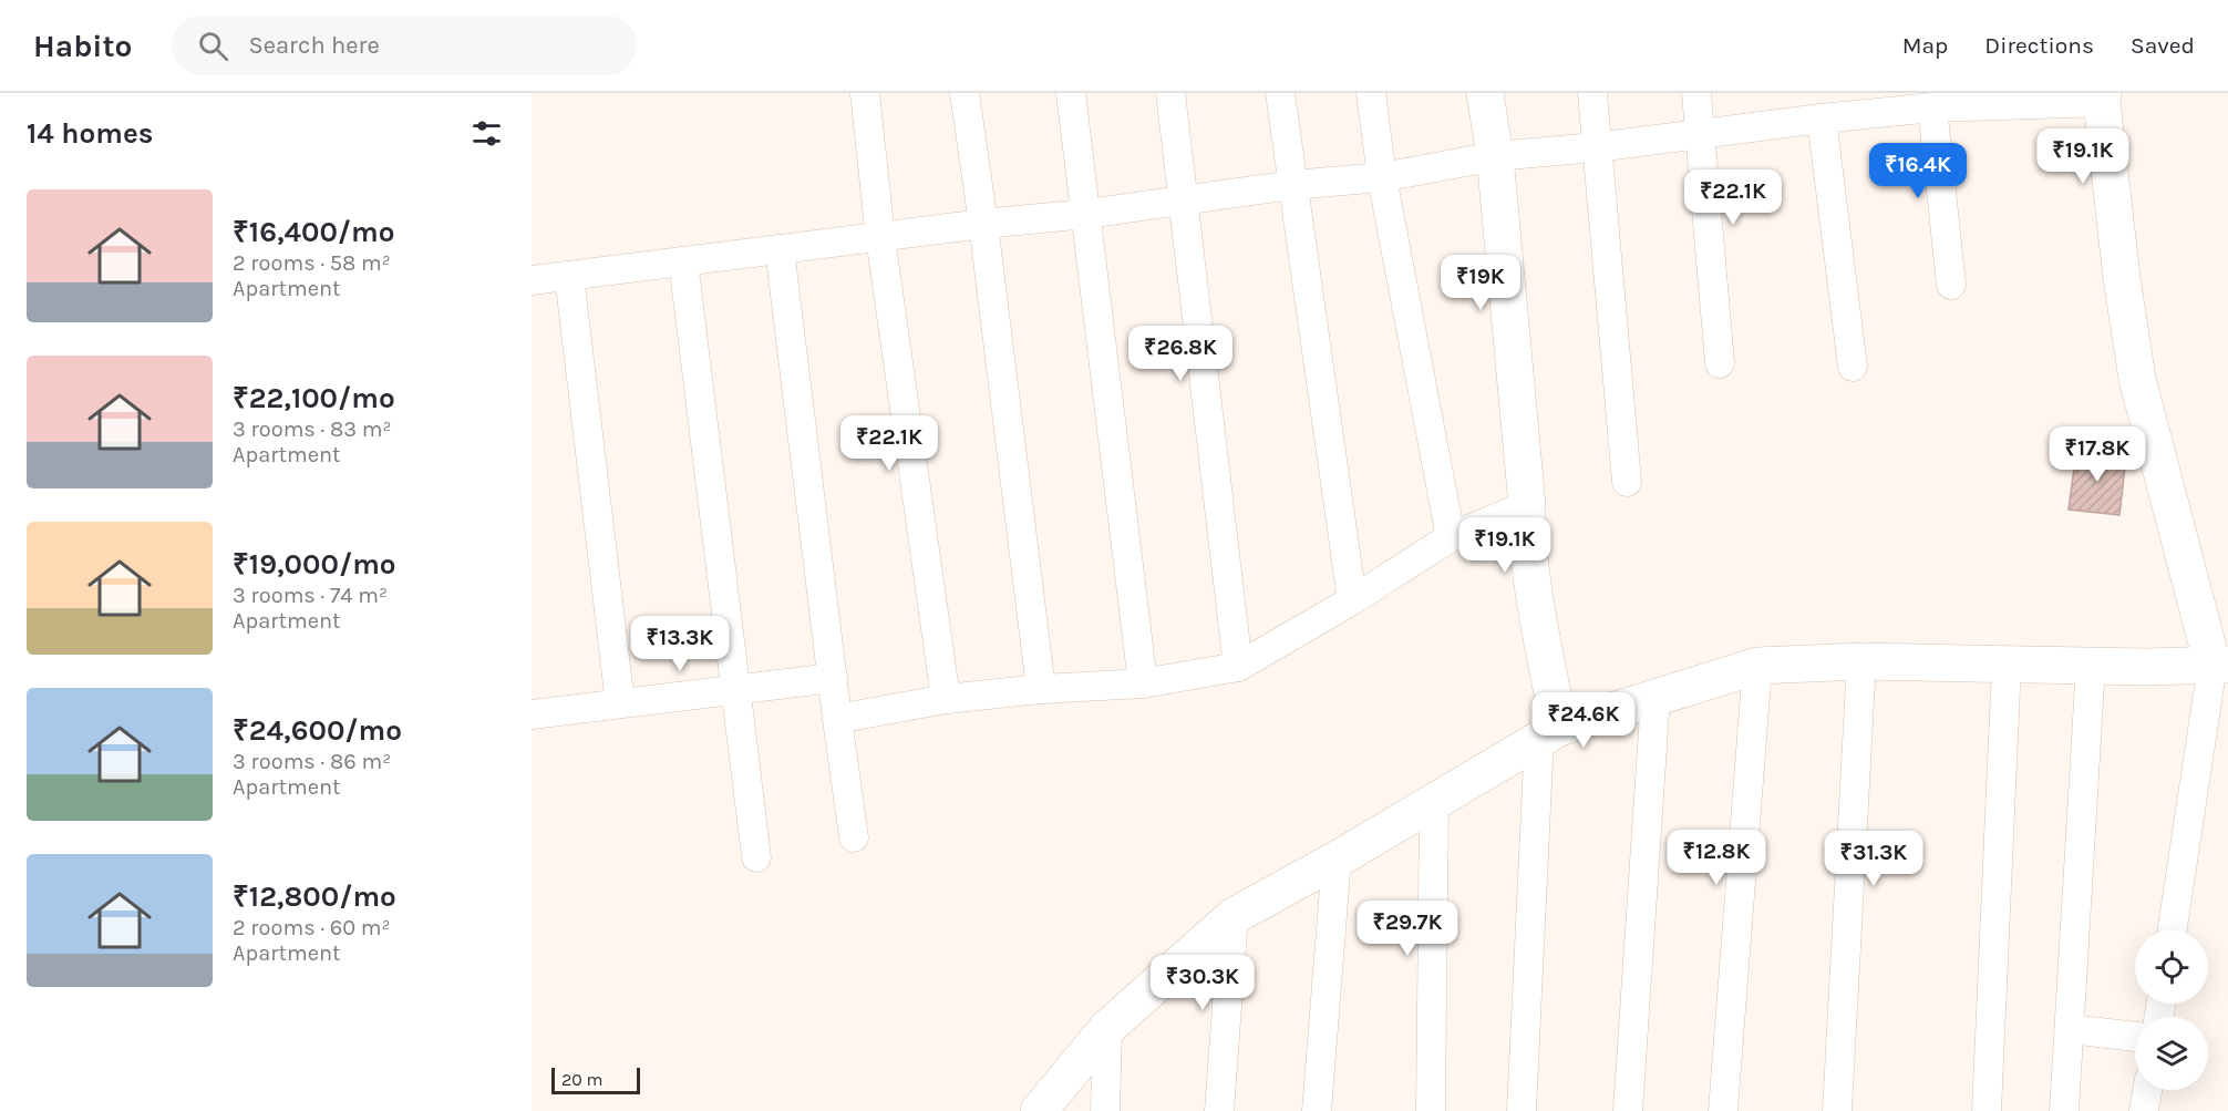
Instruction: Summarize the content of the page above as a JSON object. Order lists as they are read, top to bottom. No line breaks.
{"scale_bar":"20 m","page":{"header":"Habito","search":"Search here","nav":["Map","Directions","Saved"],"heading":"14 homes","price":["₹19.1K","₹16.4K","₹22.1K","₹19K","₹26.8K","₹22.1K","₹17.8K","₹19.1K","₹13.3K","₹24.6K","₹12.8K","₹31.3K","₹29.7K","₹30.3K"],"list":[{"name":"₹16,400/mo","note":"2 rooms · 58 m² · Apartment"},{"name":"₹22,100/mo","note":"3 rooms · 83 m² · Apartment"},{"name":"₹19,000/mo","note":"3 rooms · 74 m² · Apartment"},{"name":"₹24,600/mo","note":"3 rooms · 86 m² · Apartment"},{"name":"₹12,800/mo","note":"2 rooms · 60 m² · Apartment"}],"scale":"20 m"}}
